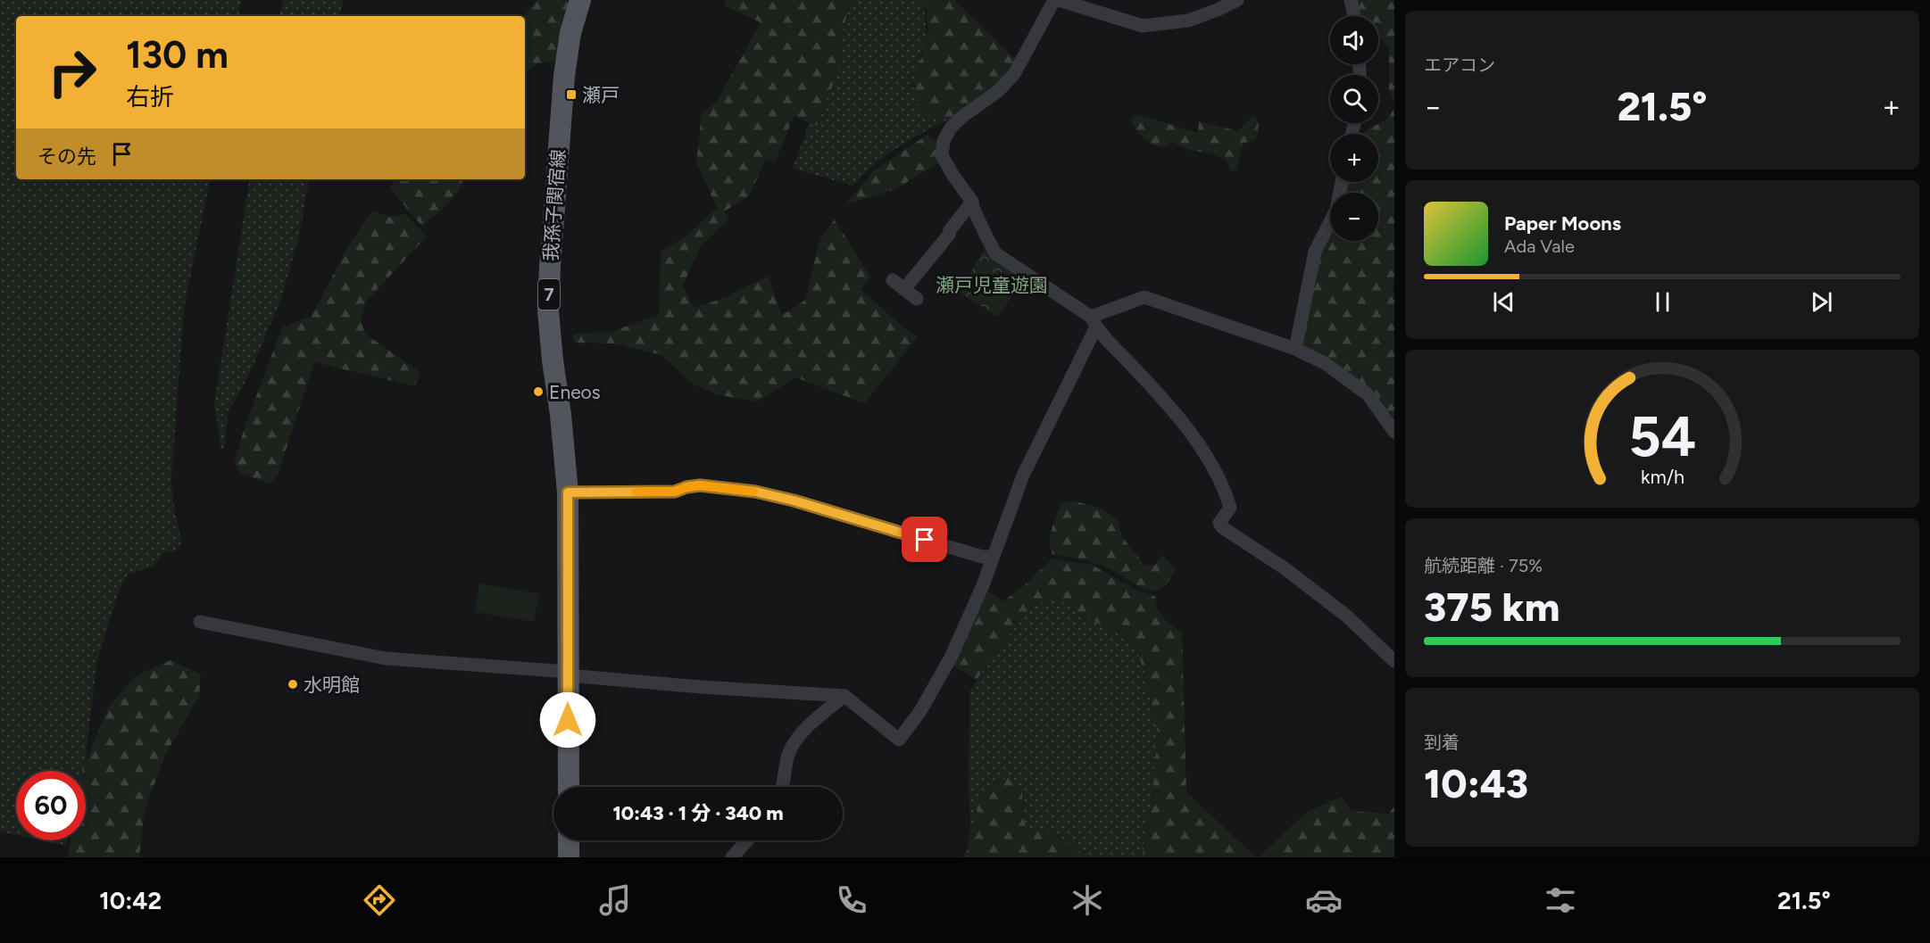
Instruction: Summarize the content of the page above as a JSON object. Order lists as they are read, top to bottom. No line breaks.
{"streets":{"main road":["我孫子関宿線","7"]},"parks":["瀬戸児童遊園"],"places":{"transit":["瀬戸"],"other":["Eneos","水明館"]},"page":{"tile":["エアコン",["航続距離 · 75%","375 km"],["到着","10:43"]],"map_buttons":["+","−"],"turn":["130 m","右折"],"heat":["−","21.5°","+"],"then":"その先","song":["Paper Moons","Ada Vale"],"limit":"60","trip":"10:43 · 1 分 · 340 m","tabs":["10:42","21.5°"],"gauge":["54","km/h"]}}
